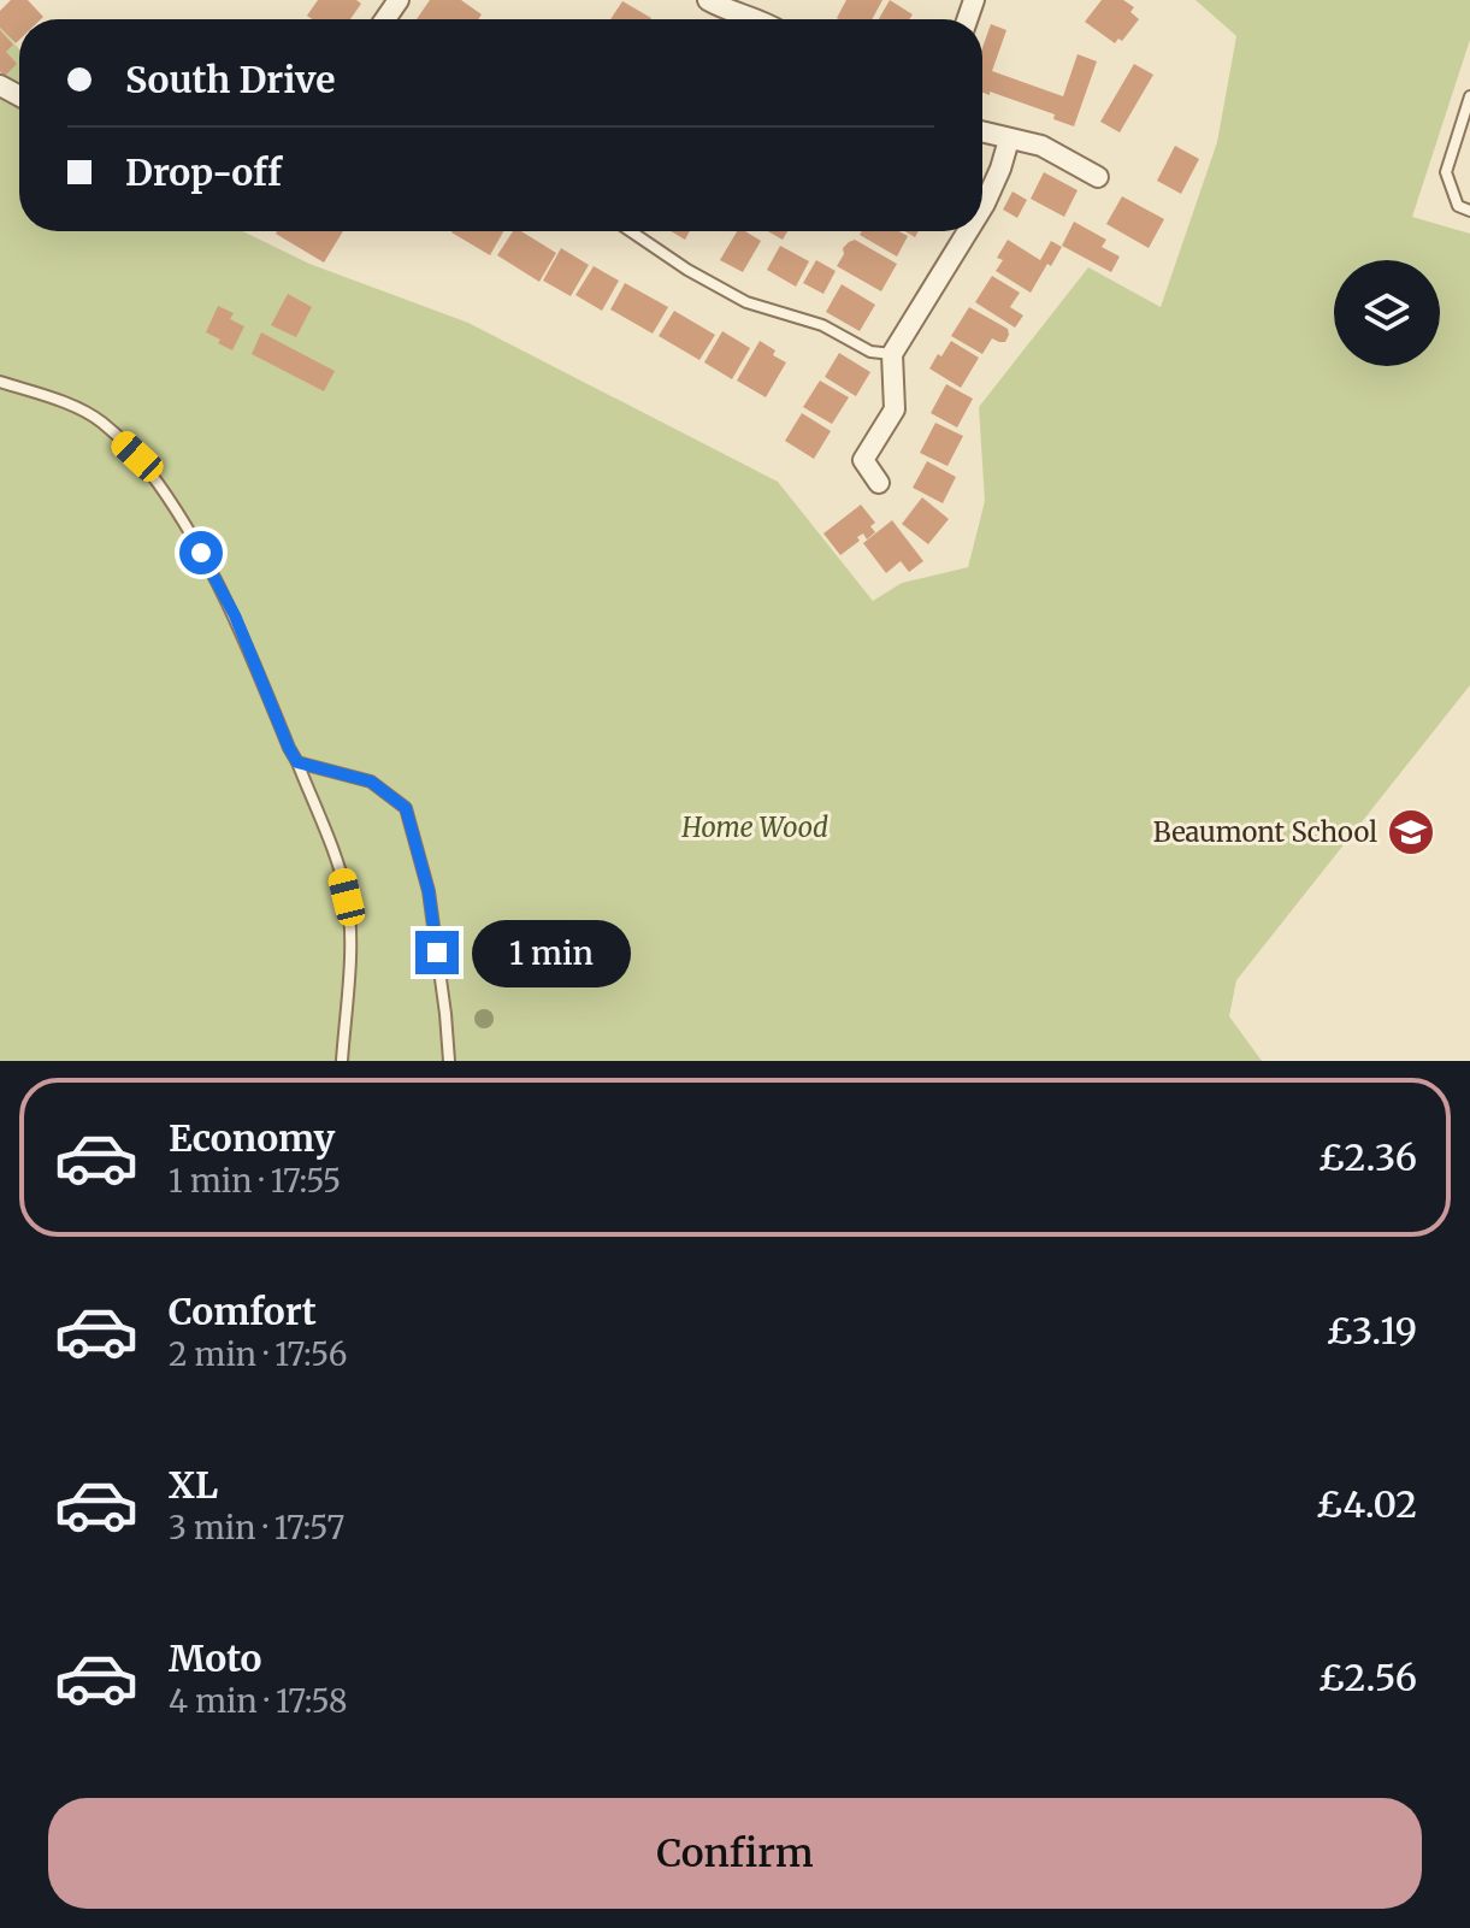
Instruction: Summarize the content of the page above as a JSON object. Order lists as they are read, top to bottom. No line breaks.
{"parks":["Home Wood"],"places":{"school or university":["Beaumont School"]},"page":{"banner":["South Drive","Drop-off"],"bubble":"1 min","list":[{"name":"Economy","note":"1 min · 17:55","value":"£2.36"},{"name":"Comfort","note":"2 min · 17:56","value":"£3.19"},{"name":"XL","note":"3 min · 17:57","value":"£4.02"},{"name":"Moto","note":"4 min · 17:58","value":"£2.56"}],"buttons":"Confirm"}}
